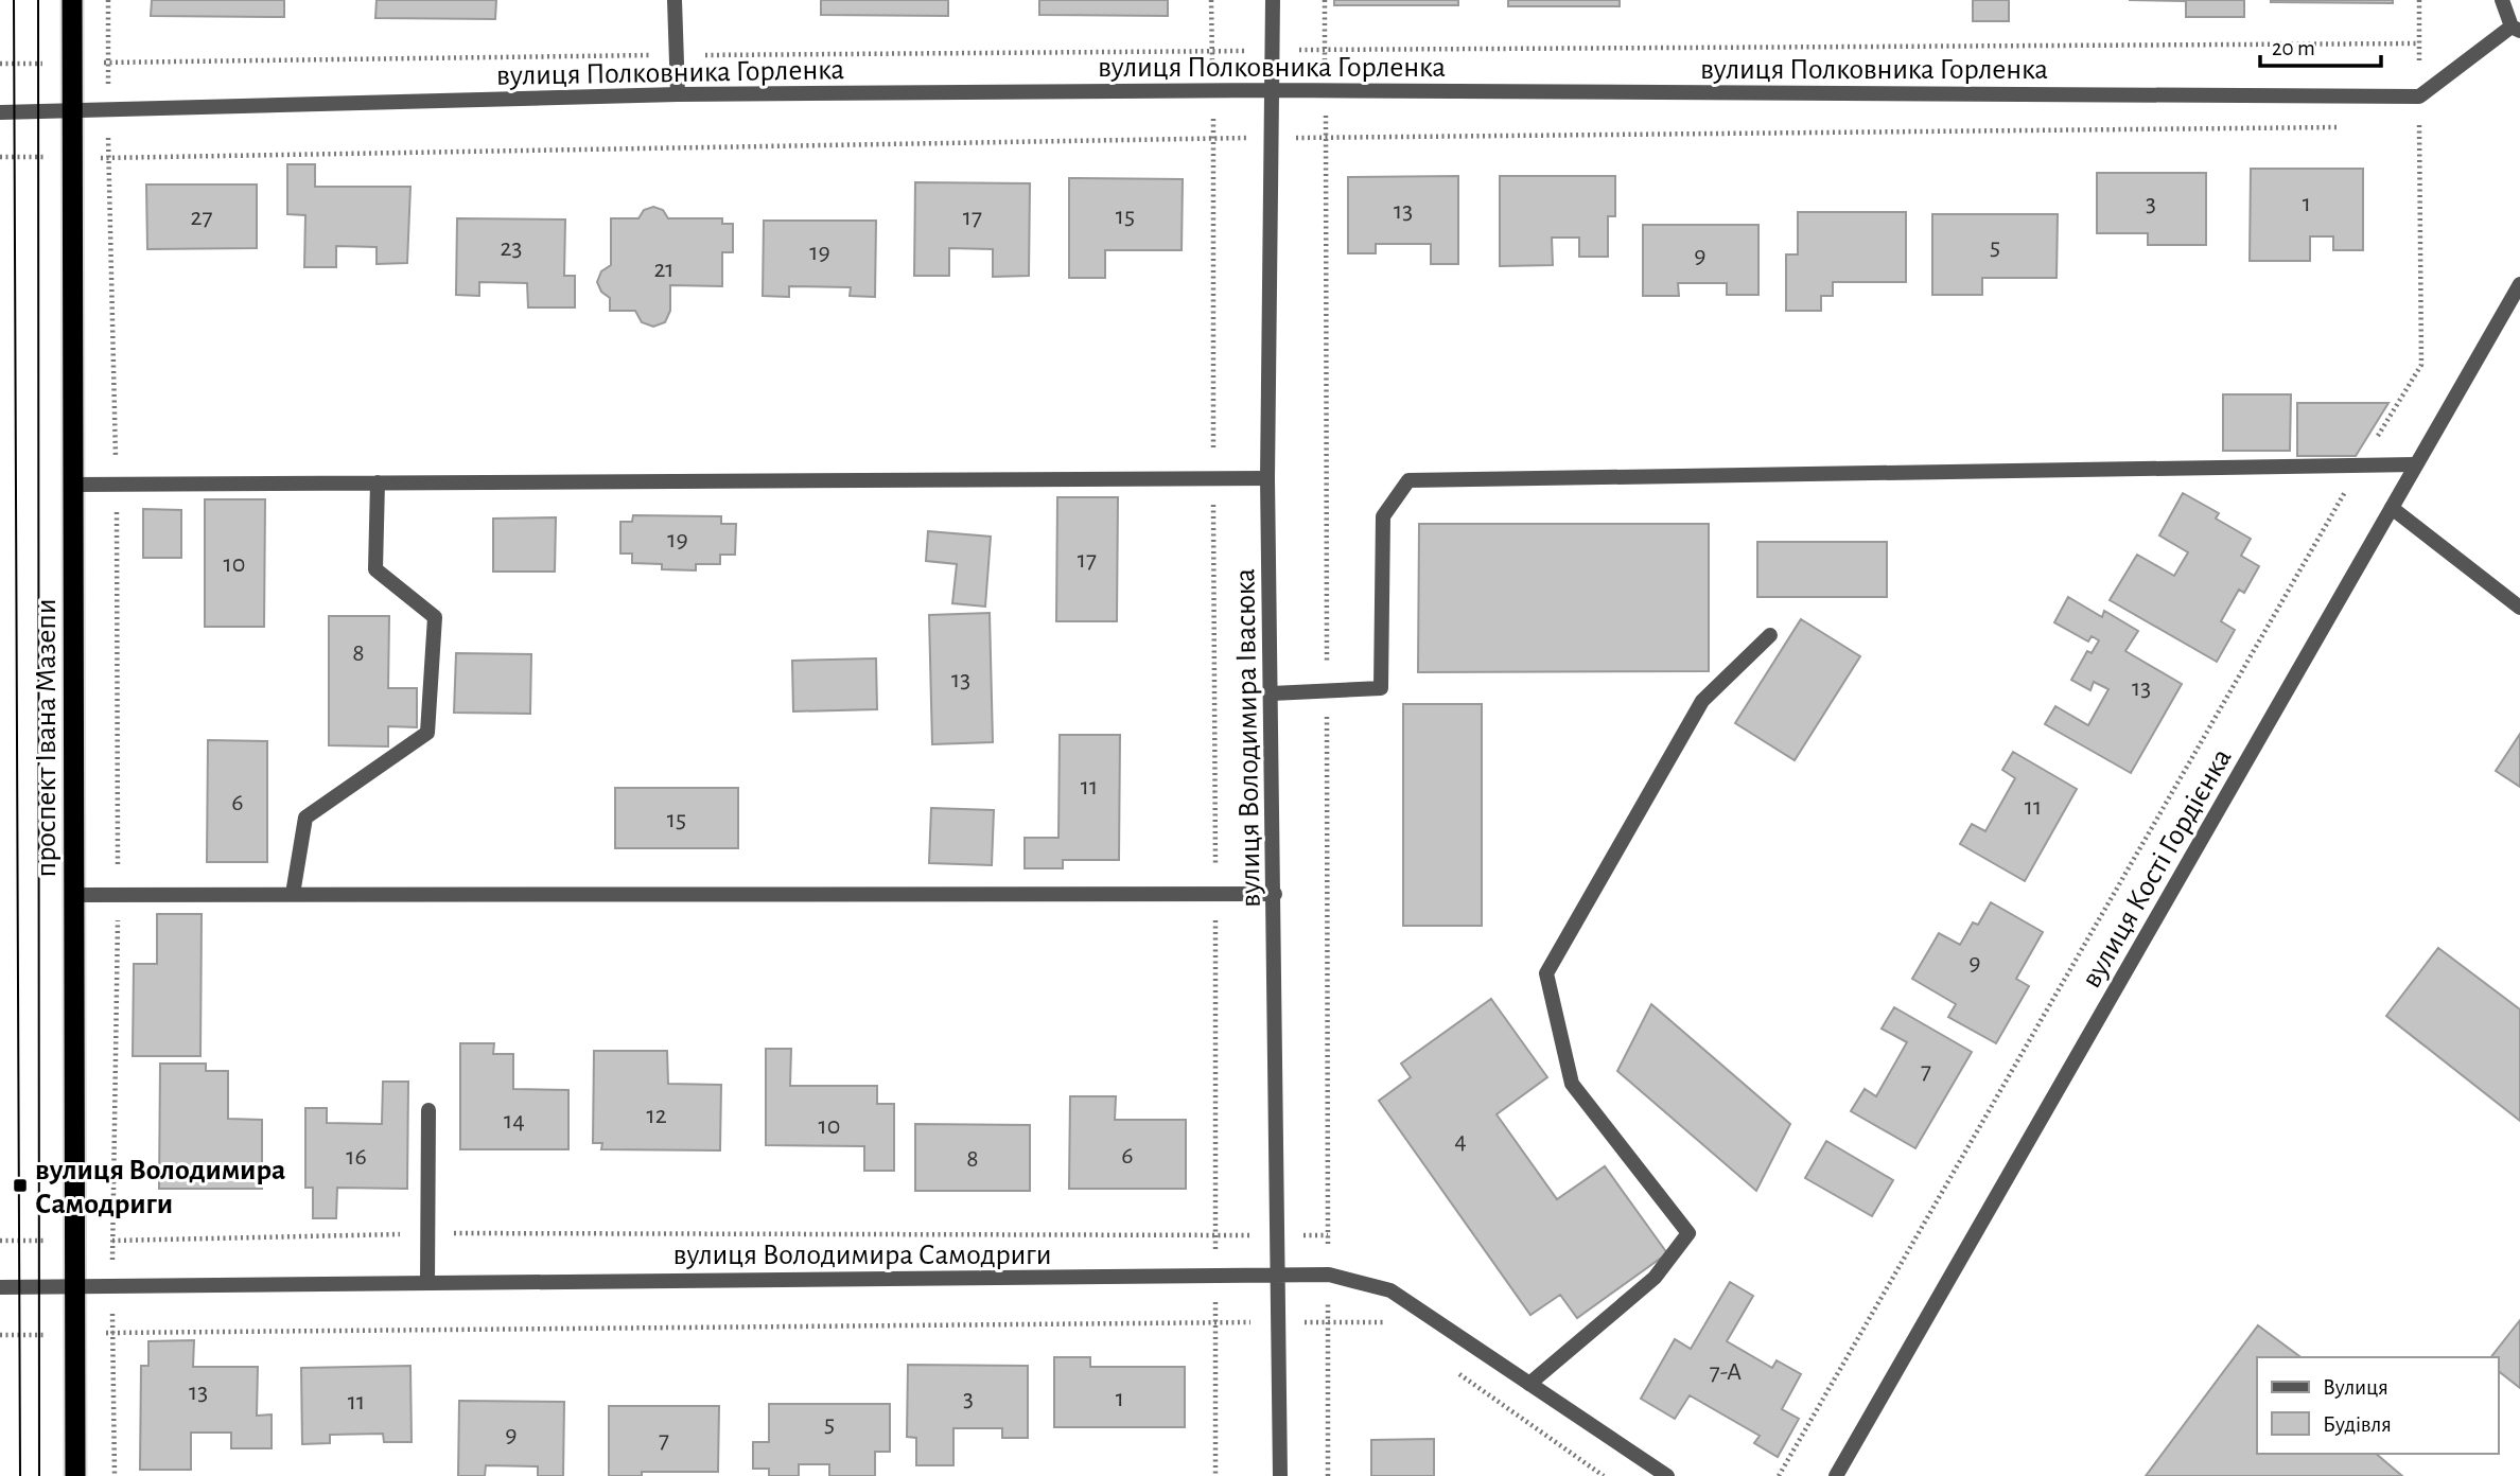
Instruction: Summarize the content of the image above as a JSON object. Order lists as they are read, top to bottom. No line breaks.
{"streets":{"highway":["проспект Івана Мазепи"],"street":["вулиця Полковника Горленка","вулиця Володимира Івасюка","вулиця Кості Гордієнка","вулиця Володимира Самодриги"]},"crossings":[["вулиця Полковника Горленка","проспект Івана Мазепи"],["вулиця Полковника Горленка","вулиця Володимира Івасюка"],["проспект Івана Мазепи","вулиця Володимира Самодриги"],["вулиця Володимира Івасюка","вулиця Володимира Самодриги"]],"places":{"transit":["вулиця Володимира Самодриги"]},"house_numbers":["3","1","13","15","27","17","5","23","19","9","21","19","17","10","8","13","13","11","6","11","15","9","7","12","14","10","4","6","16","8","7-А","13","3","1","11","5","9","7"],"legend":["Вулиця","Будівля"],"scale_bar":"20 m"}
